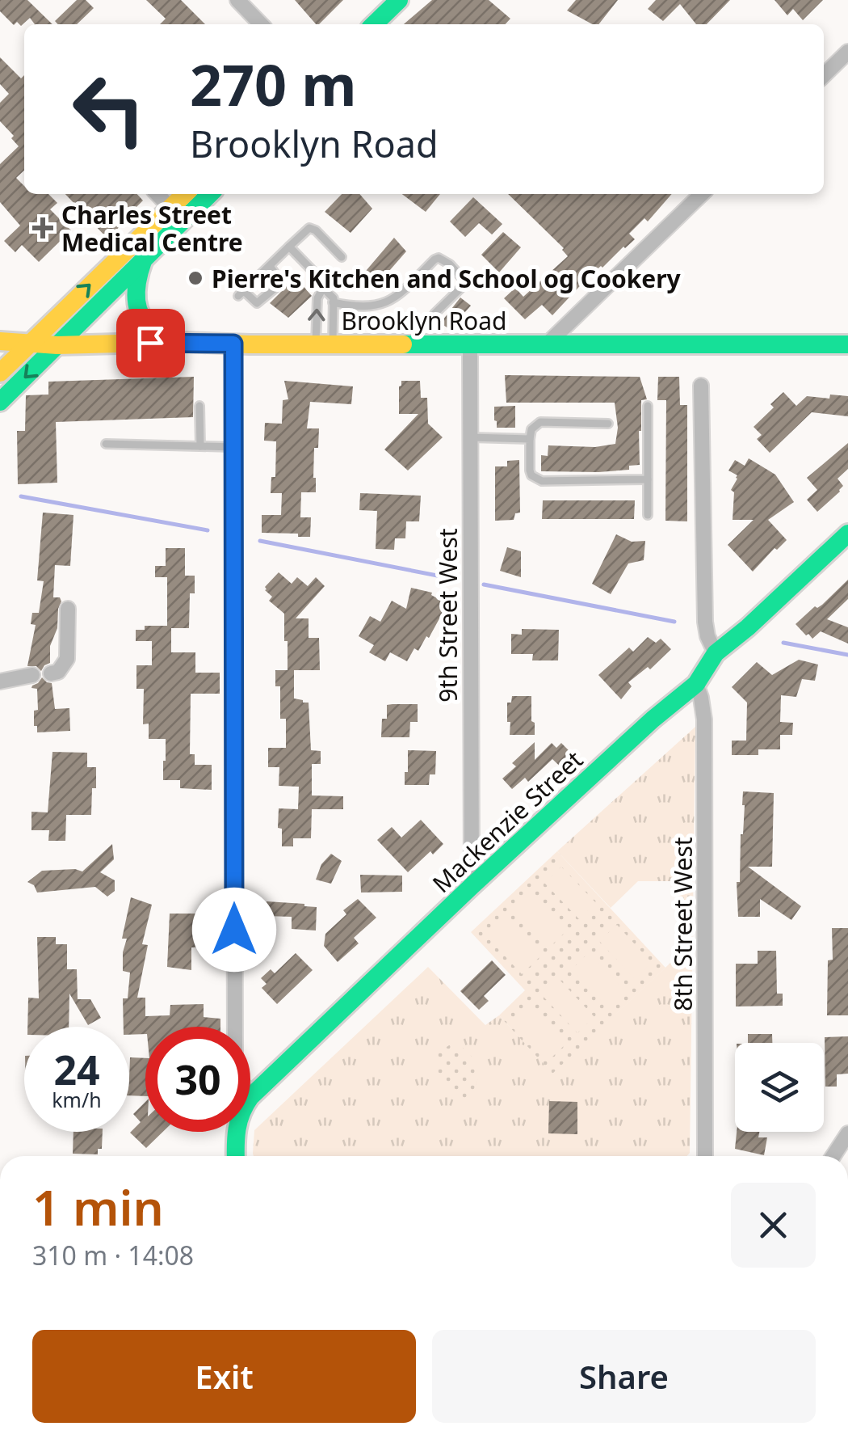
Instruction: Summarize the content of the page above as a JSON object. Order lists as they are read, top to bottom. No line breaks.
{"streets":{"main road":["Brooklyn Road","Mackenzie Street"],"street":["9th Street West","8th Street West"]},"crossings":[["Brooklyn Road","9th Street West"],["9th Street West","Mackenzie Street"],["Mackenzie Street","8th Street West"]],"places":{"health":["Charles Street Medical Centre"],"other":["Pierre's Kitchen and School og Cookery"]},"page":{"turn":["270 m","Brooklyn Road"],"speed":"24 km/h","limit":"30","heading":["1 min","310 m · 14:08"],"buttons":["Exit","Share"]}}
